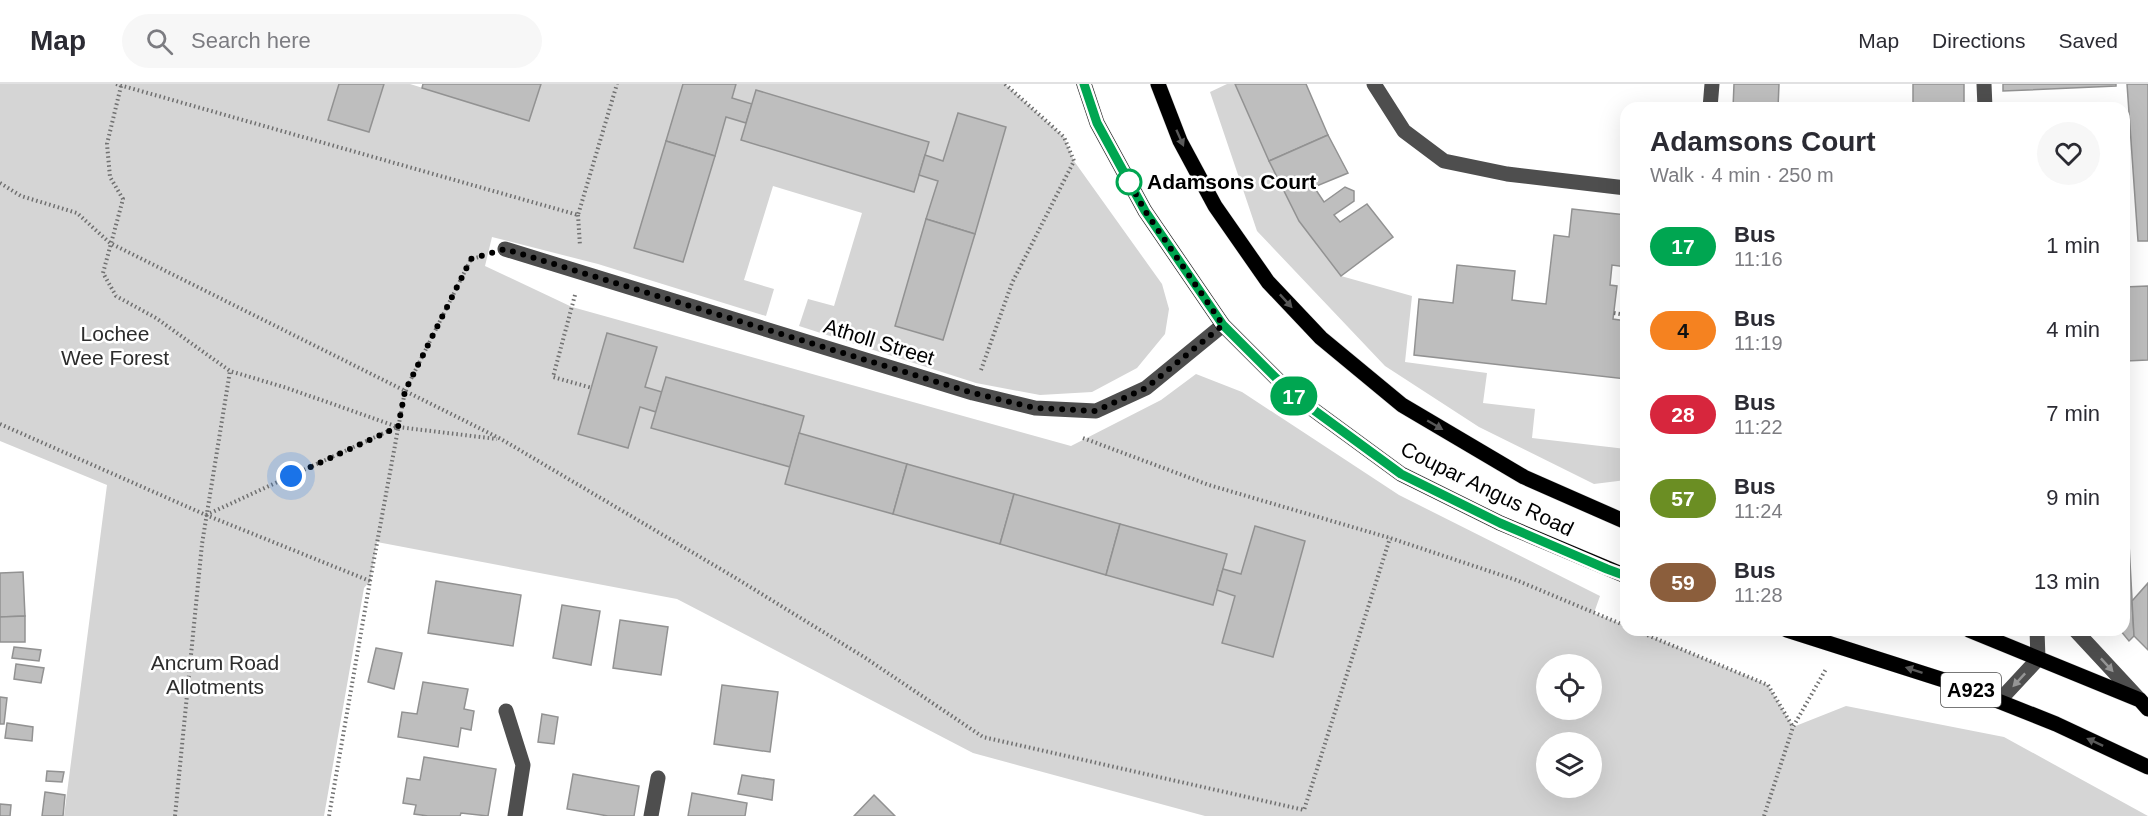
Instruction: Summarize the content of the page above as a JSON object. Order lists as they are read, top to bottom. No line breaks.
{"streets":{"main road":["Coupar Angus Road","A923"],"street":["Atholl Street"]},"crossings":[["Atholl Street","Coupar Angus Road"]],"parks":["Lochee Wee Forest","Ancrum Road Allotments"],"places":["Adamsons Court"],"lines":["bus line 17"],"page":{"header":"Map","search":"Search here","nav":["Map","Directions","Saved"],"on_map":"17","heading":["Adamsons Court","Walk · 4 min · 250 m"],"list":[{"mark":"17","name":"Bus","note":"11:16","value":"1 min"},{"mark":"4","name":"Bus","note":"11:19","value":"4 min"},{"mark":"28","name":"Bus","note":"11:22","value":"7 min"},{"mark":"57","name":"Bus","note":"11:24","value":"9 min"},{"mark":"59","name":"Bus","note":"11:28","value":"13 min"}]}}
